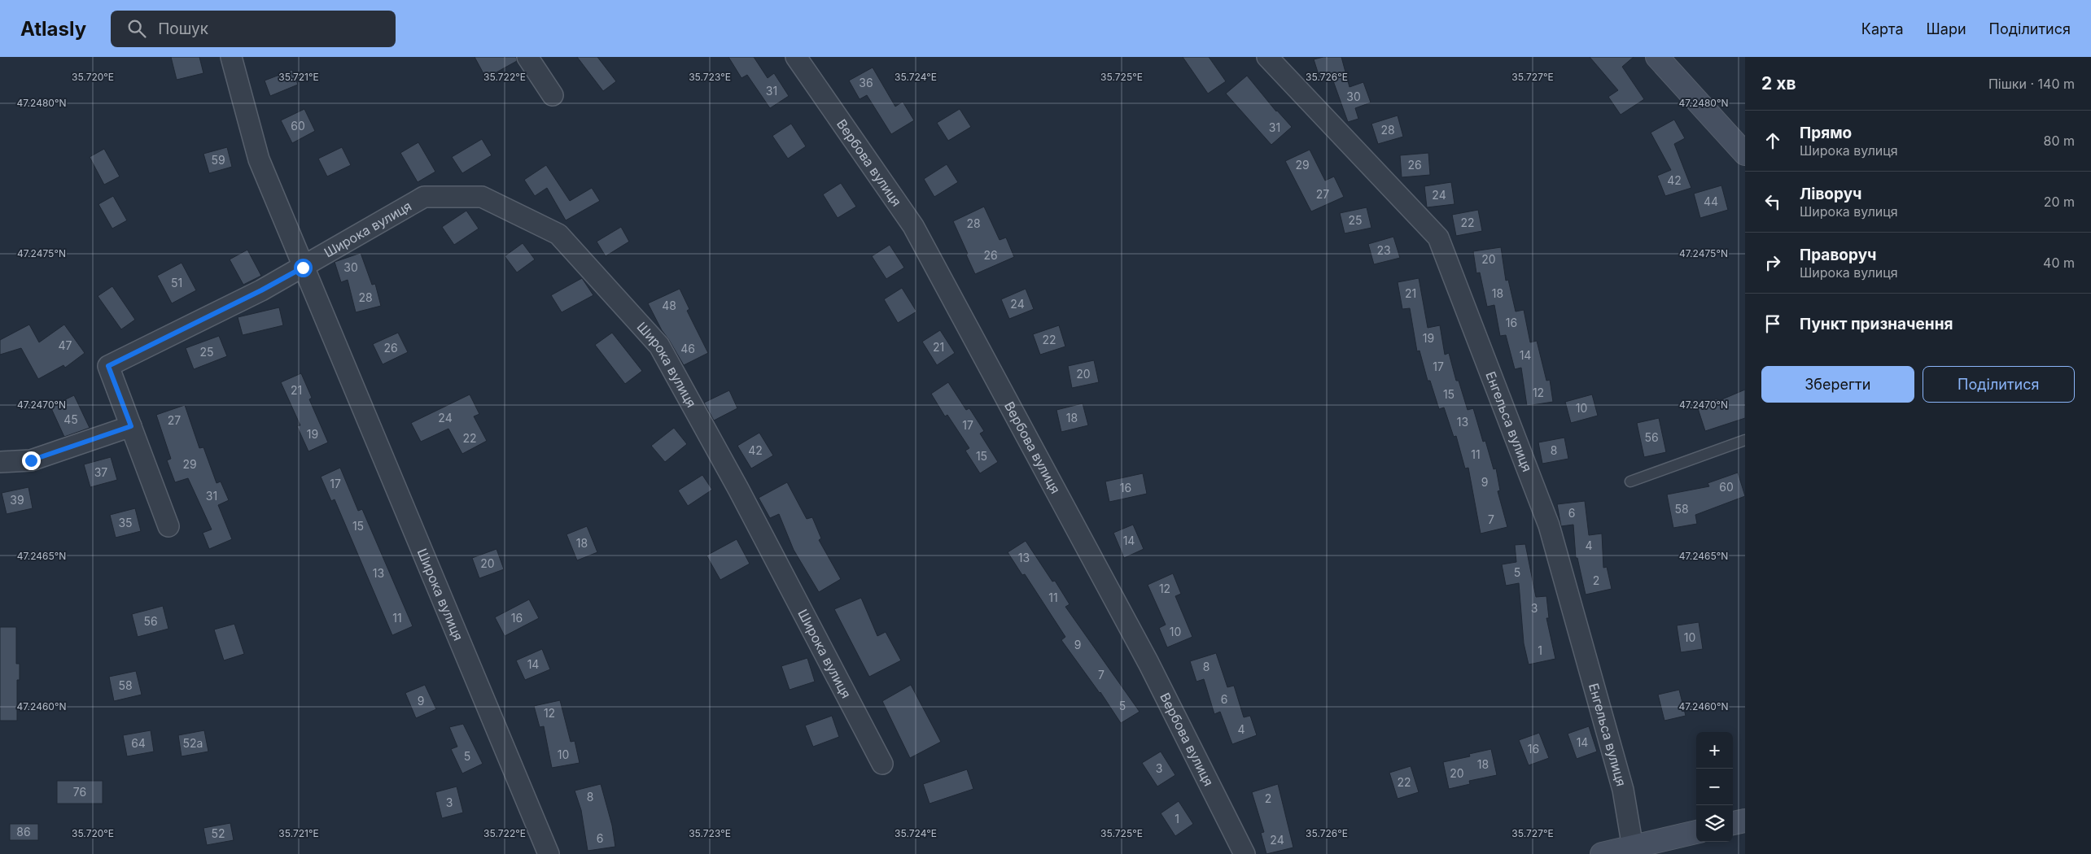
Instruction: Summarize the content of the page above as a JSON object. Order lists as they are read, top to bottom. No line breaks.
{"streets":{"street":["Вербова вулиця","Широка вулиця","Енгельса вулиця"]},"house_numbers":["36","31","30","60","31","28","59","29","26","42","27","24","44","25","22","28","23","26","20","30","51","21","18","28","24","48","16","19","22","47","21","26","46","25","14","17","20","21","12","15","10","24","18","45","27","13","17","19","56","22","42","8","11","15","29","37","9","17","60","16","31","39","58","6","7","35","15","14","18","4","13","20","5","13","2","12","11","3","11","16","56","10","10","9","1","14","8","7","58","6","9","5","12","4","14","64","52а","16","10","5","18","3","20","22","76","8","2","3","1","86","52","6","24"],"page":{"header":"Atlasly","search":"Пошук","nav":["Карта","Шари","Поділитися"],"heading":["2 хв","Пішки · 140 m"],"list":[["Прямо","Широка вулиця","80 m"],["Ліворуч","Широка вулиця","20 m"],["Праворуч","Широка вулиця","40 m"],"Пункт призначення"],"buttons":["Зберегти","Поділитися"],"map_buttons":["+","−"]},"coordinates":["35.720°E","35.721°E","35.722°E","35.723°E","35.724°E","35.725°E","35.726°E","35.727°E","47.2480°N","47.2475°N","47.2470°N","47.2465°N","47.2460°N"]}
